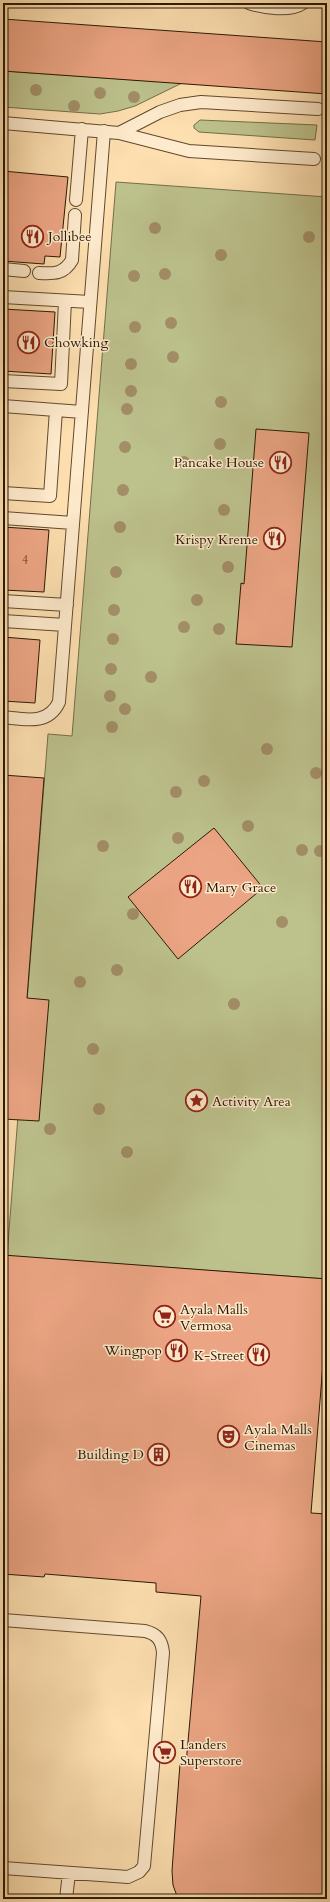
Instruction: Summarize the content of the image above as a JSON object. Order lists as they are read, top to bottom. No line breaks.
{"places":{"restaurant":["Jollibee","Chowking","Pancake House","Krispy Kreme","Mary Grace","Wingpop","K-Street"],"place":["Activity Area"],"supermarket":["Ayala Malls Vermosa","Landers Superstore"],"theatre":["Ayala Malls Cinemas"],"building":["Building D"]},"house_numbers":["4"]}
